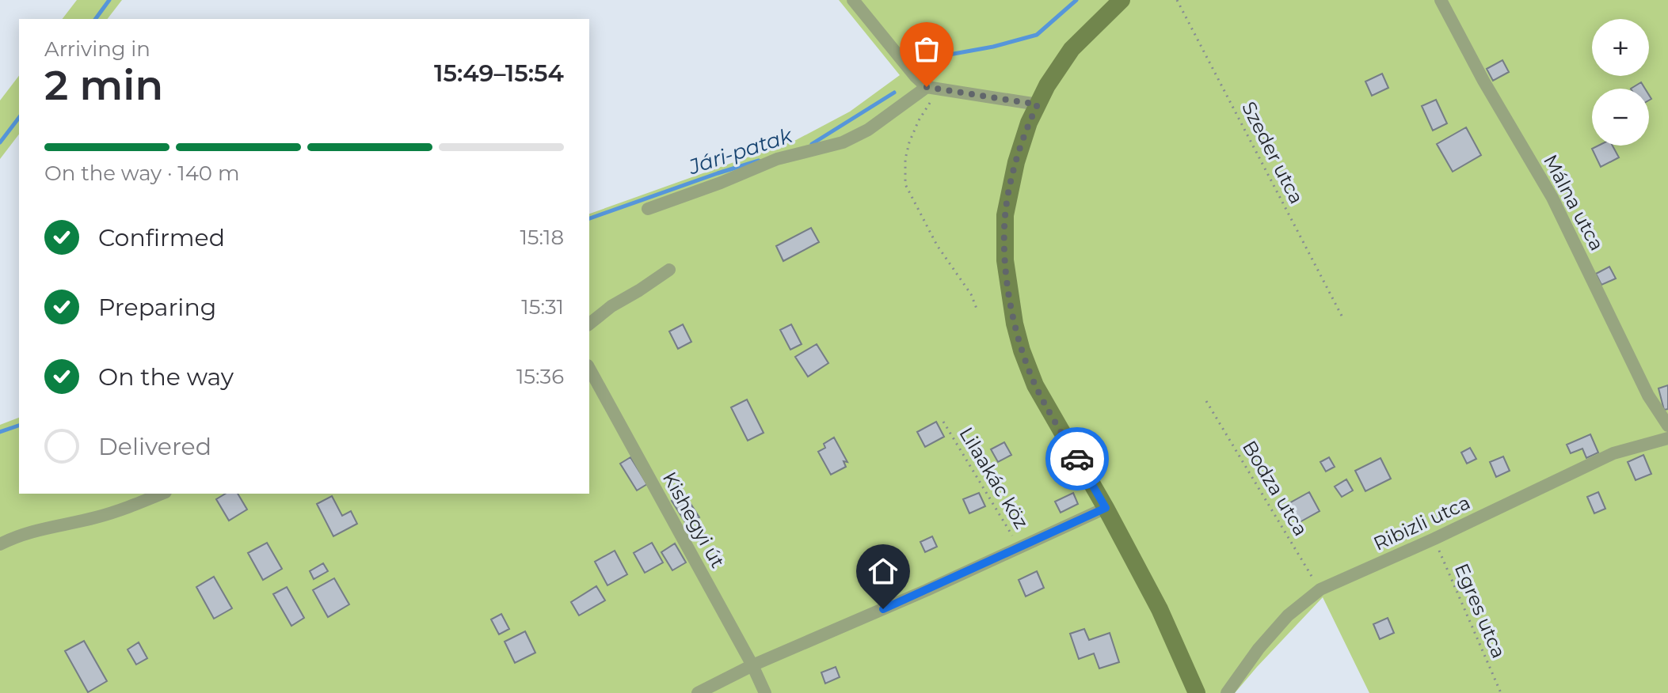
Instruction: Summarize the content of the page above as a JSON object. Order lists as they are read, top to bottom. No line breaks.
{"streets":{"street":["Málna utca","Kishegyi út","Ribizli utca"],"path":["Szeder utca","Lilaakác köz","Bodza utca","Egres utca"]},"crossings":[["Bodza utca","Ribizli utca"],["Ribizli utca","Egres utca"]],"water":["Jári-patak"],"page":{"map_buttons":["+","−"],"heading":["2 min","Arriving in","15:49–15:54"],"bar":"On the way · 140 m","list":[["Confirmed","15:18"],["Preparing","15:31"],["On the way","15:36"],"Delivered"]}}
